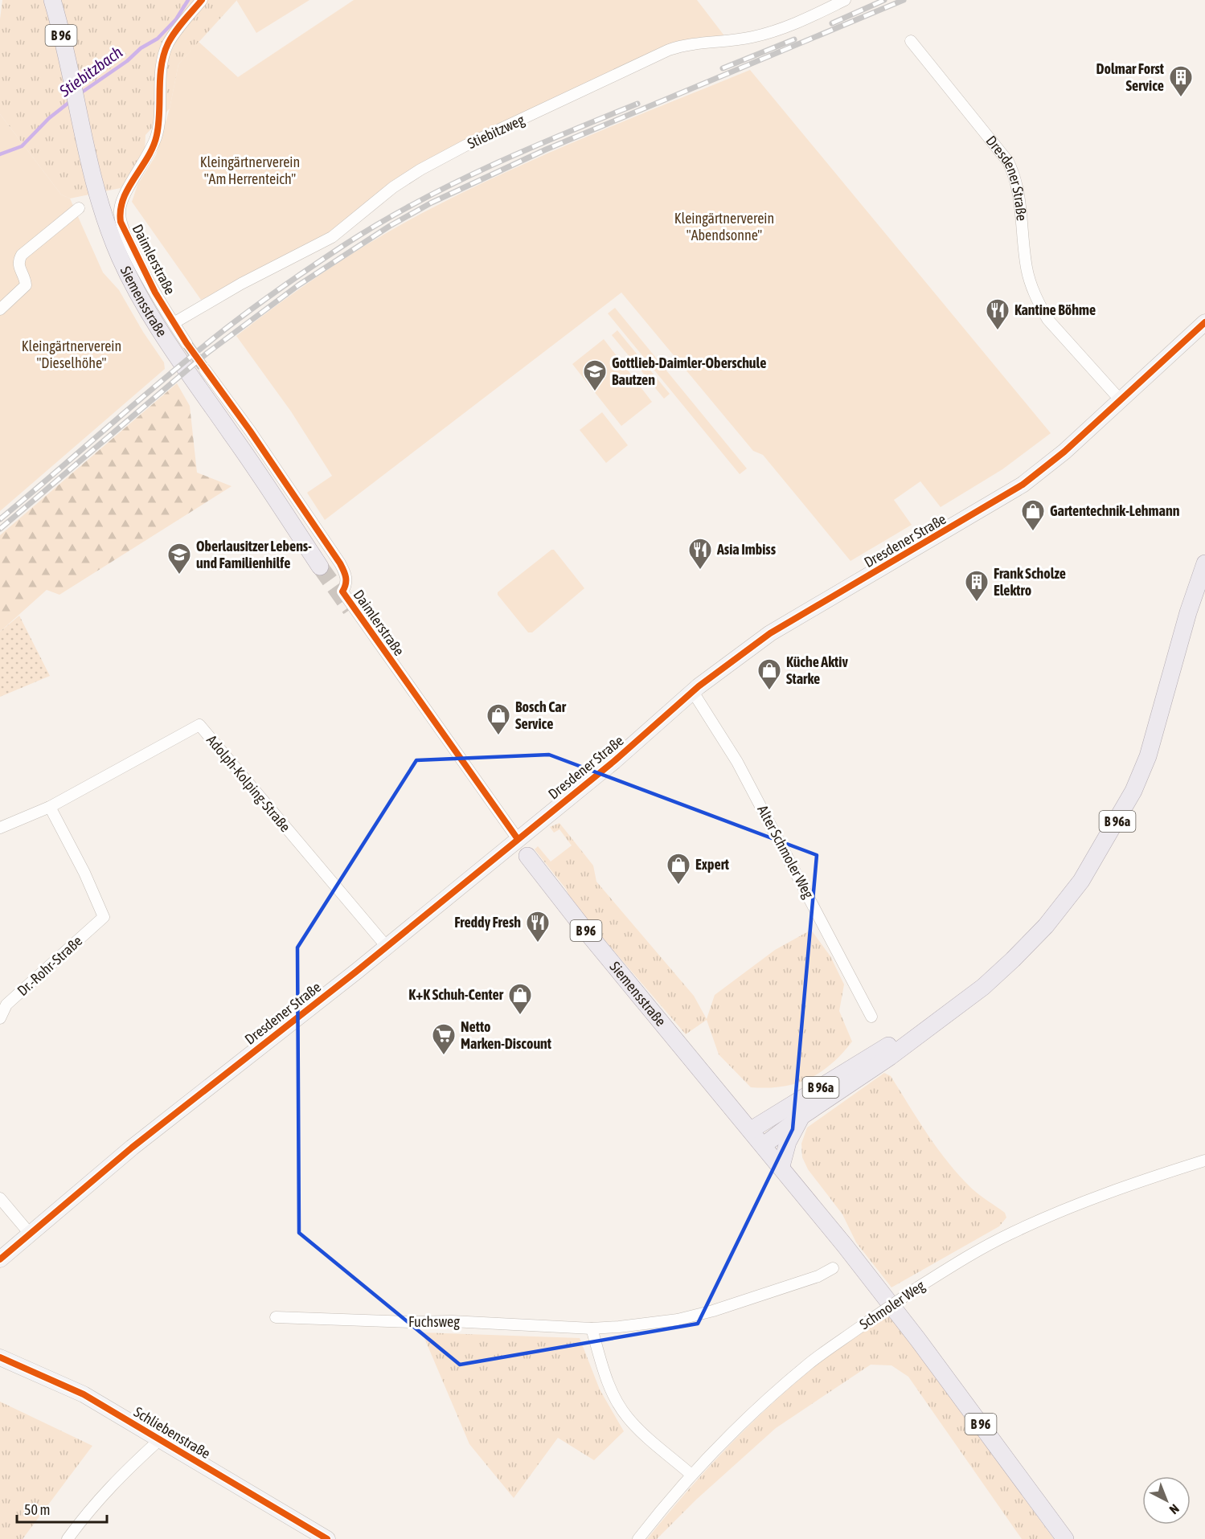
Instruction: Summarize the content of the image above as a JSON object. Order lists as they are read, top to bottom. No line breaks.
{"streets":{"main road":["B 96","Dresdener Straße","Siemensstraße","B 96a","Schliebenstraße"],"street":["Stiebitzweg","Daimlerstraße","Adolph-Kolping-Straße","Alter Schmoler Weg","Dr.-Rohr-Straße","Schmoler Weg","Fuchsweg"]},"crossings":[["B 96","Siemensstraße"],["B 96","B 96a"],["Stiebitzweg","Daimlerstraße"],["Dresdener Straße","Daimlerstraße"],["Dresdener Straße","Adolph-Kolping-Straße"],["Dresdener Straße","Alter Schmoler Weg"],["Siemensstraße","B 96a"],["Adolph-Kolping-Straße","Dr.-Rohr-Straße"]],"water":["Stiebitzbach"],"parks":["Kleingärtnerverein \"Am Herrenteich\"","Kleingärtnerverein \"Abendsonne\"","Kleingärtnerverein \"Dieselhöhe\""],"places":{"building":["Dolmar Forst Service","Frank Scholze Elektro"],"restaurant":["Kantine Böhme","Asia Imbiss","Freddy Fresh"],"school or university":["Gottlieb-Daimler-Oberschule Bautzen","Oberlausitzer Lebens- und Familienhilfe"],"shop":["Gartentechnik-Lehmann","Küche Aktiv Starke","Bosch Car Service","Expert","K+K Schuh-Center"],"supermarket":["Netto Marken-Discount"]},"scale_bar":"50 m","north":"bottom right"}
